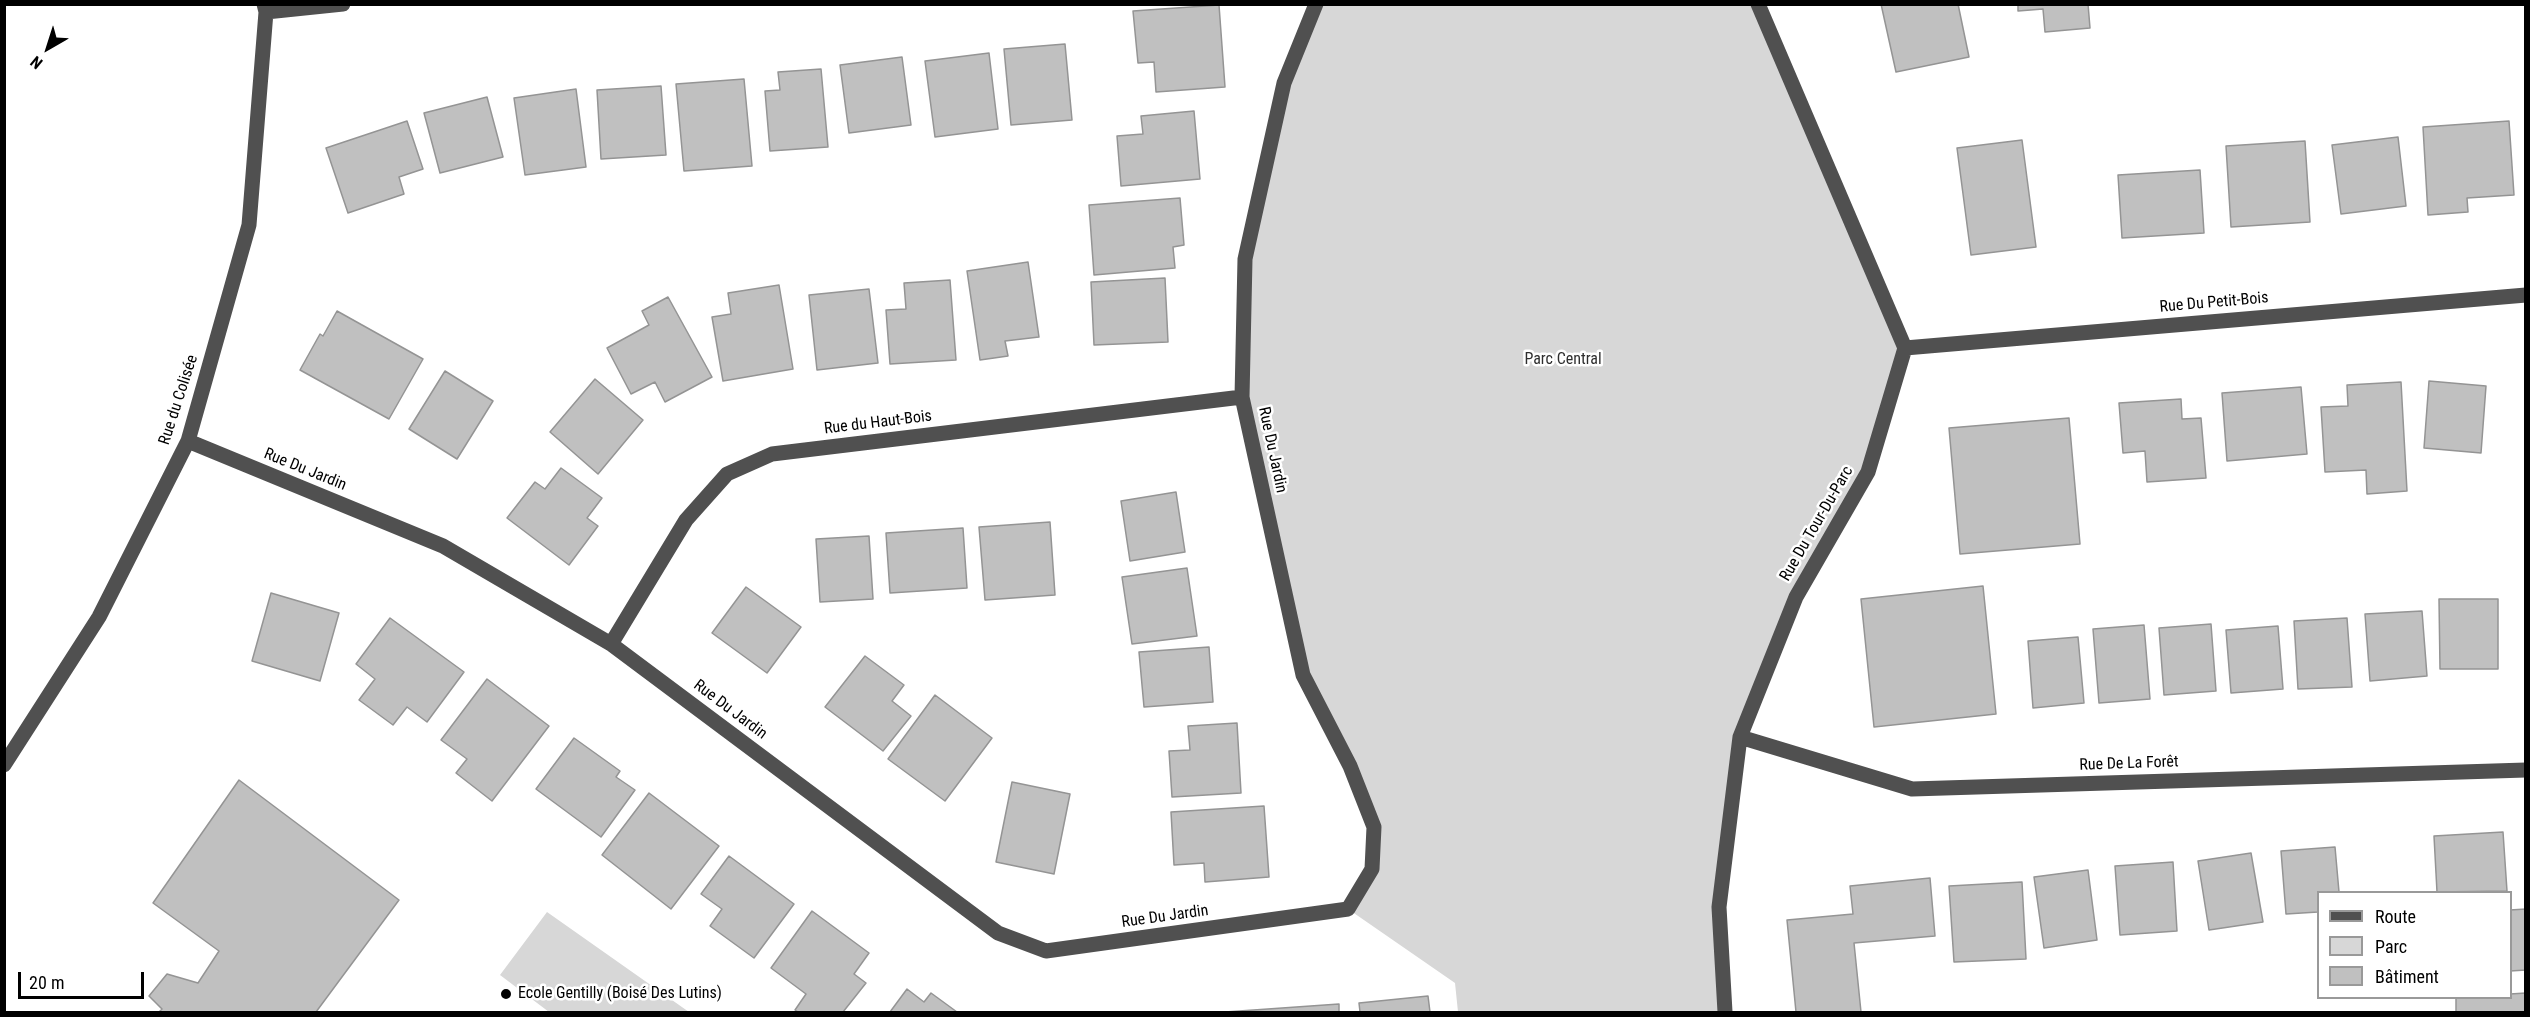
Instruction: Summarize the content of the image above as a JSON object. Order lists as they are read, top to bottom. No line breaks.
{"streets":{"street":["Rue Du Petit-Bois","Rue du Colisée","Rue du Haut-Bois","Rue Du Jardin","Rue Du Tour-Du-Parc","Rue De La Forêt"]},"crossings":[["Rue Du Petit-Bois","Rue Du Tour-Du-Parc"],["Rue du Colisée","Rue Du Jardin"],["Rue du Haut-Bois","Rue Du Jardin"],["Rue Du Tour-Du-Parc","Rue De La Forêt"]],"parks":["Parc Central"],"places":["Ecole Gentilly (Boisé Des Lutins)"],"legend":["Route","Parc","Bâtiment"],"scale_bar":"20 m","north":"bottom left"}
